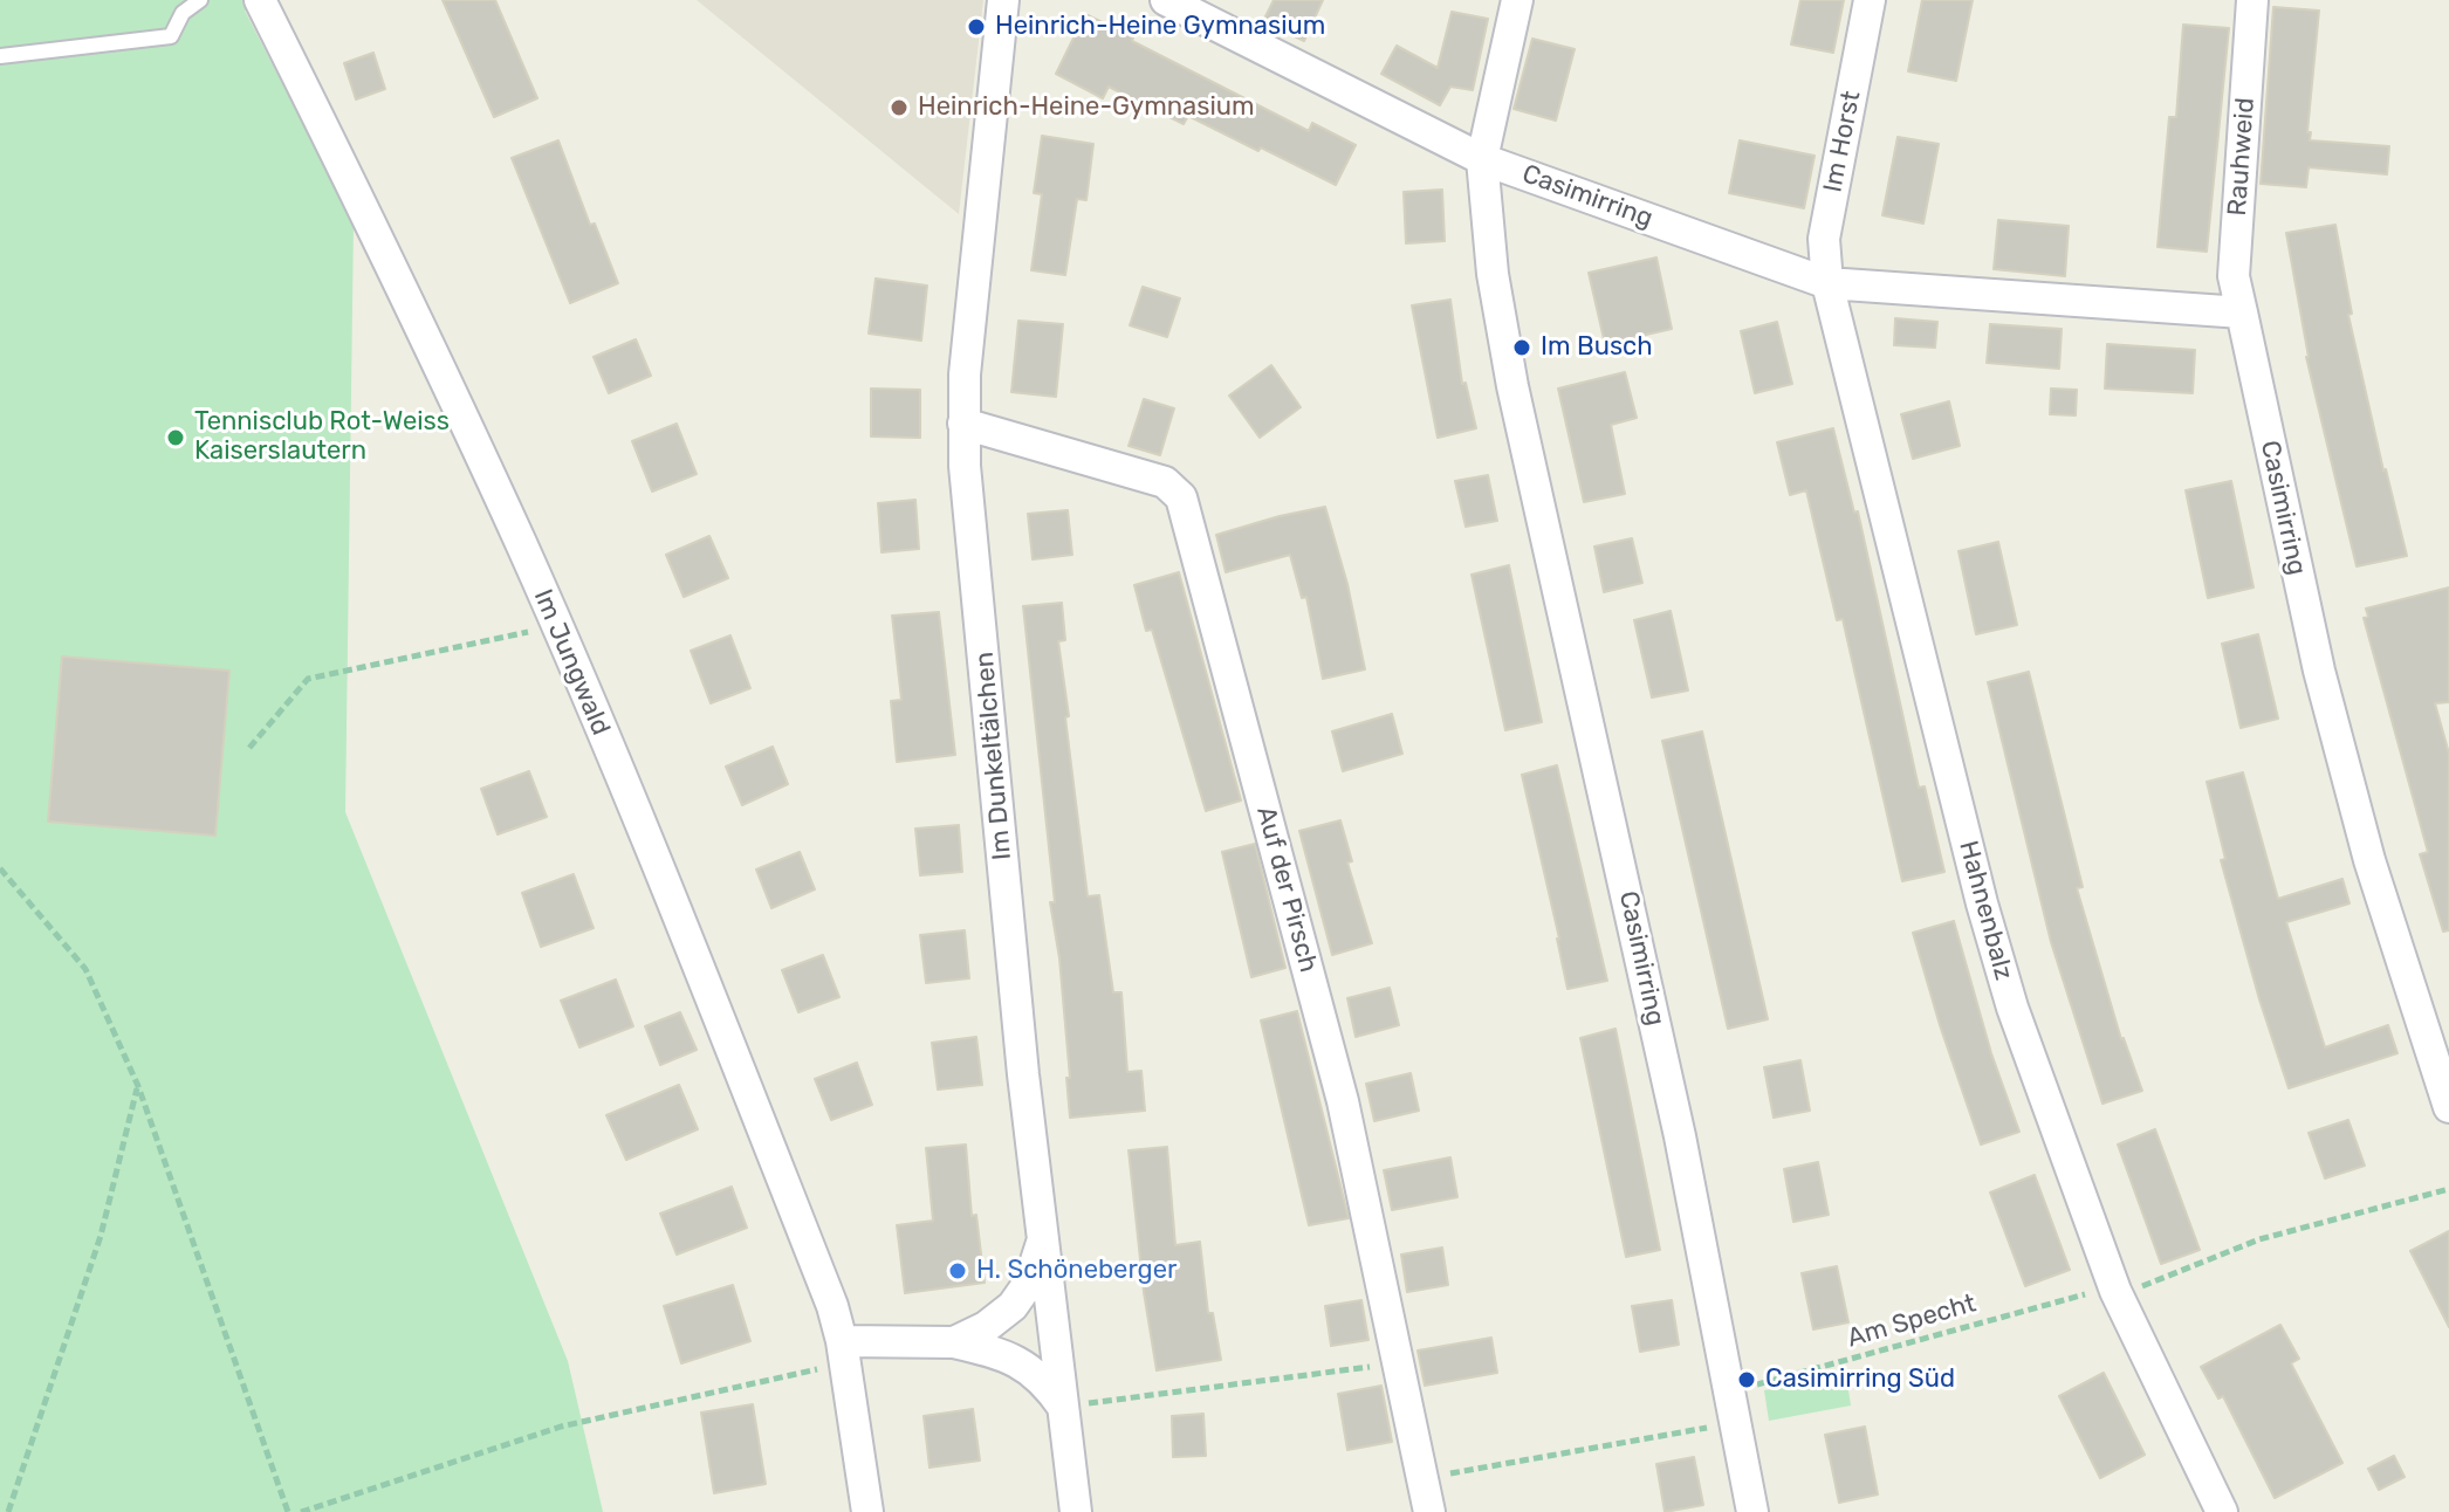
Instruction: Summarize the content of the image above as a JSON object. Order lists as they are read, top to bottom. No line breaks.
{"streets":{"street":["Im Horst","Rauhweid","Casimirring","Im Jungwald","Im Dunkeltälchen","Auf der Pirsch","Hahnenbalz"],"path":["Am Specht"]},"crossings":[["Im Horst","Casimirring"],["Im Horst","Hahnenbalz"],["Rauhweid","Casimirring"],["Casimirring","Hahnenbalz"],["Im Dunkeltälchen","Auf der Pirsch"]],"places":["Heinrich-Heine Gymnasium","Heinrich-Heine-Gymnasium","Im Busch","Tennisclub Rot-Weiss Kaiserslautern","H. Schöneberger","Casimirring Süd"]}
